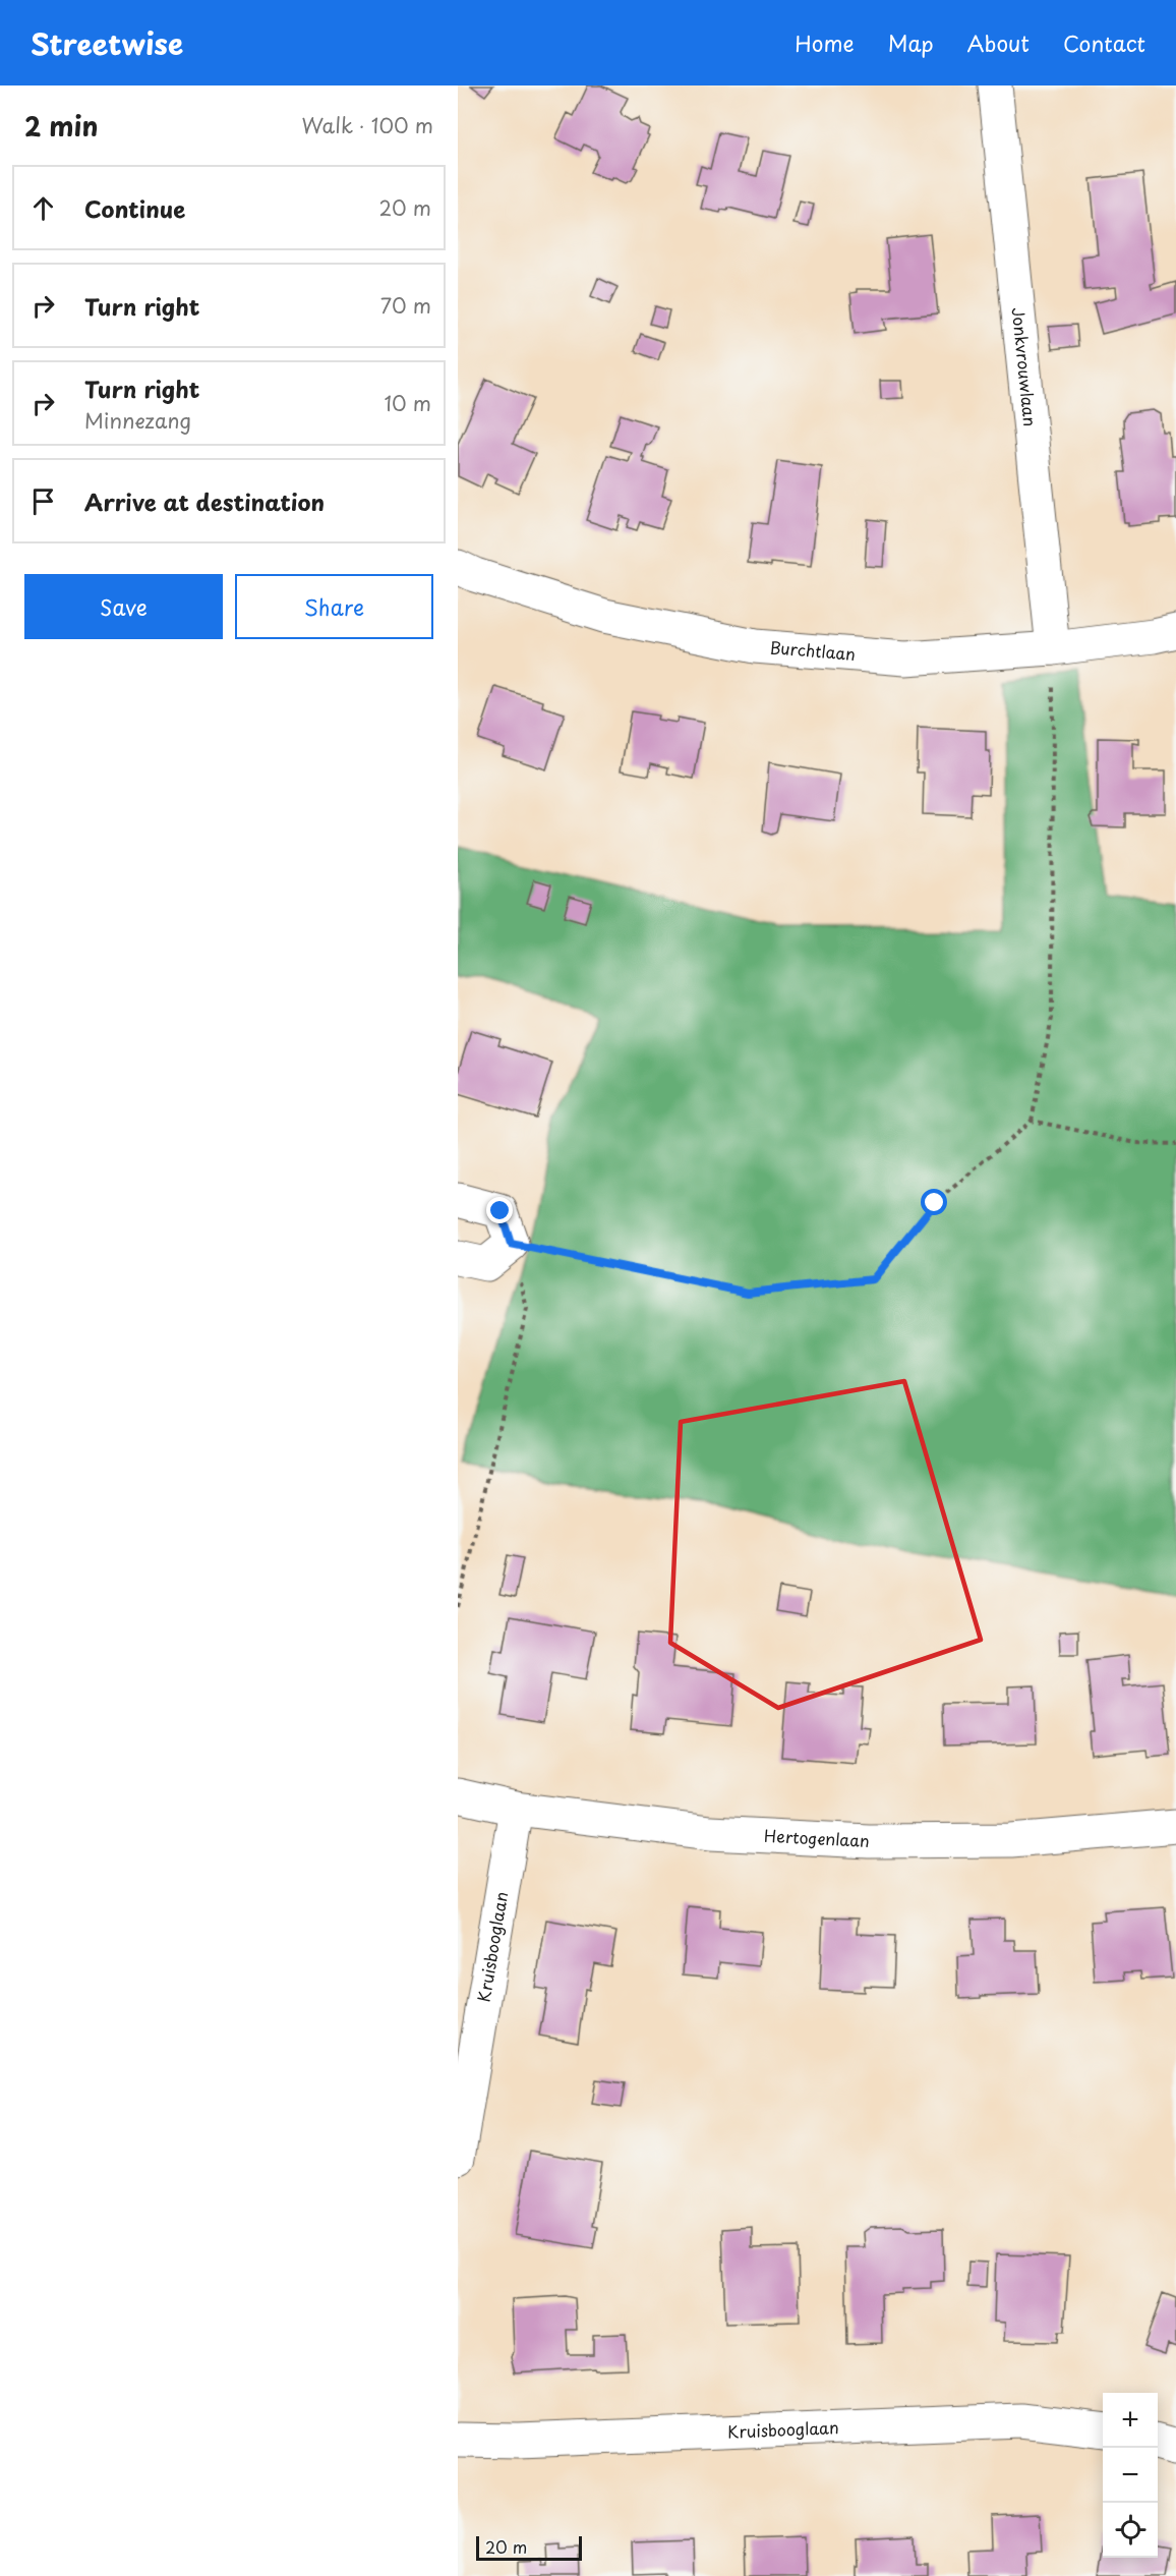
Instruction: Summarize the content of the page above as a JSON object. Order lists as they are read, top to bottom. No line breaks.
{"streets":{"street":["Jonkvrouwlaan","Burchtlaan","Hertogenlaan","Kruisbooglaan"]},"crossings":[["Jonkvrouwlaan","Burchtlaan"],["Hertogenlaan","Kruisbooglaan"]],"scale_bar":"20 m","page":{"header":"Streetwise","nav":["Home","Map","About","Contact"],"heading":["2 min","Walk · 100 m"],"list":[["Continue","20 m"],["Turn right","70 m"],["Turn right","Minnezang","10 m"],"Arrive at destination"],"buttons":["Save","Share"],"map_buttons":["+","−"],"scale":"20 m"}}
